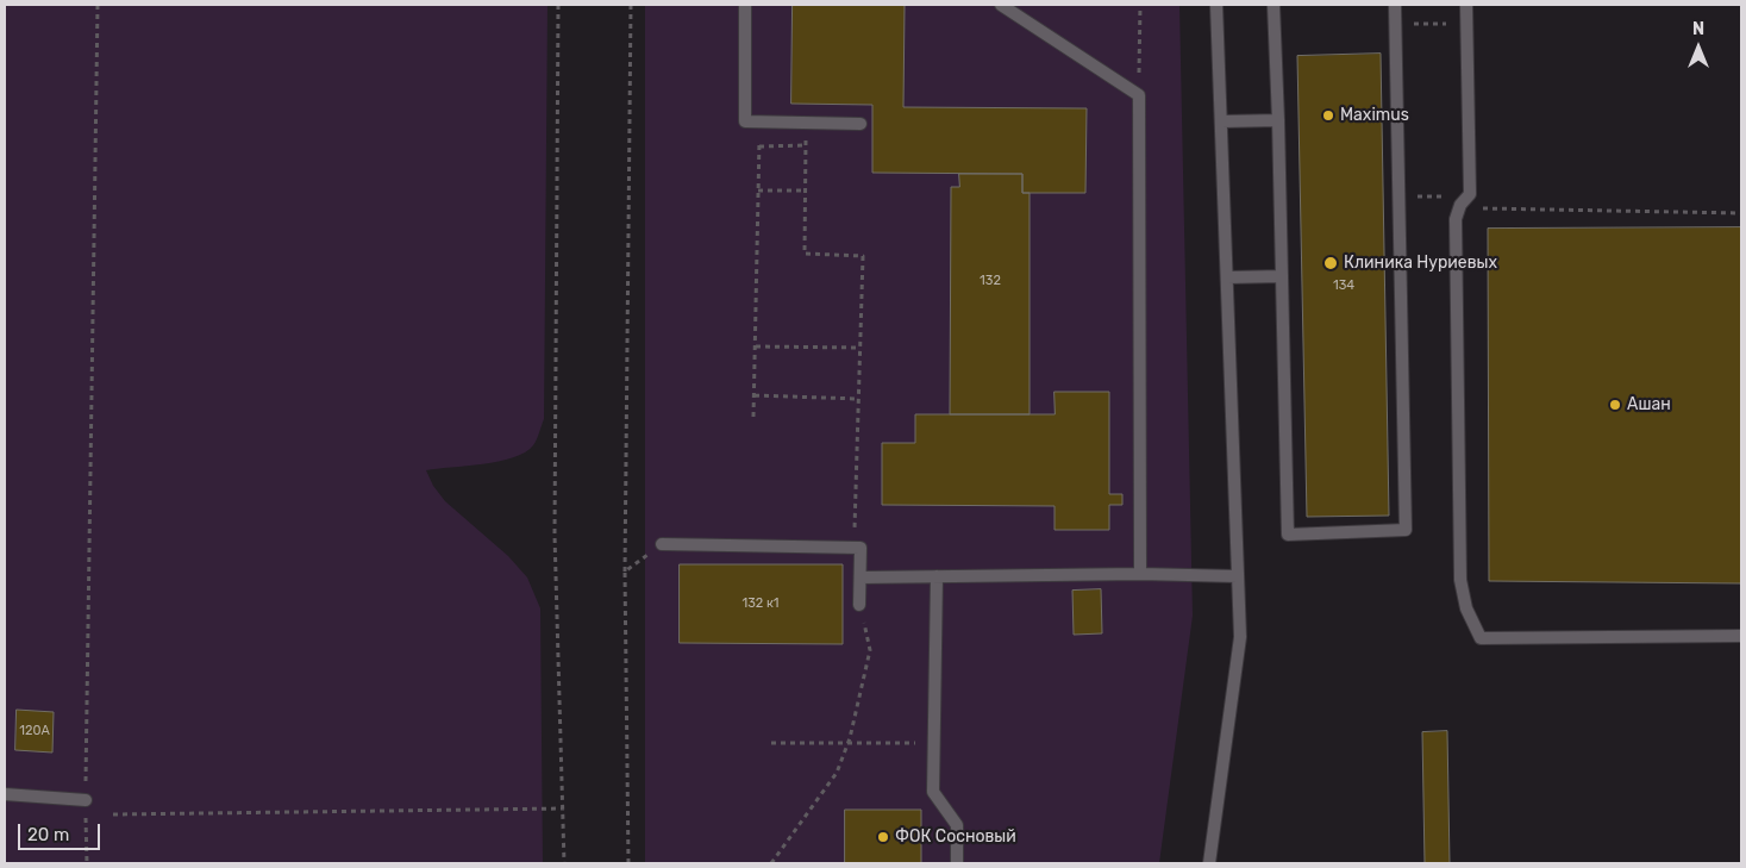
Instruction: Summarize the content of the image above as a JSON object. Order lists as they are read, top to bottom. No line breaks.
{"places":["Maximus","Клиника Нуриевых","Ашан","ФОК Сосновый"],"house_numbers":["132","134","132 к1","120А"],"scale_bar":"20 m","north":"top"}
